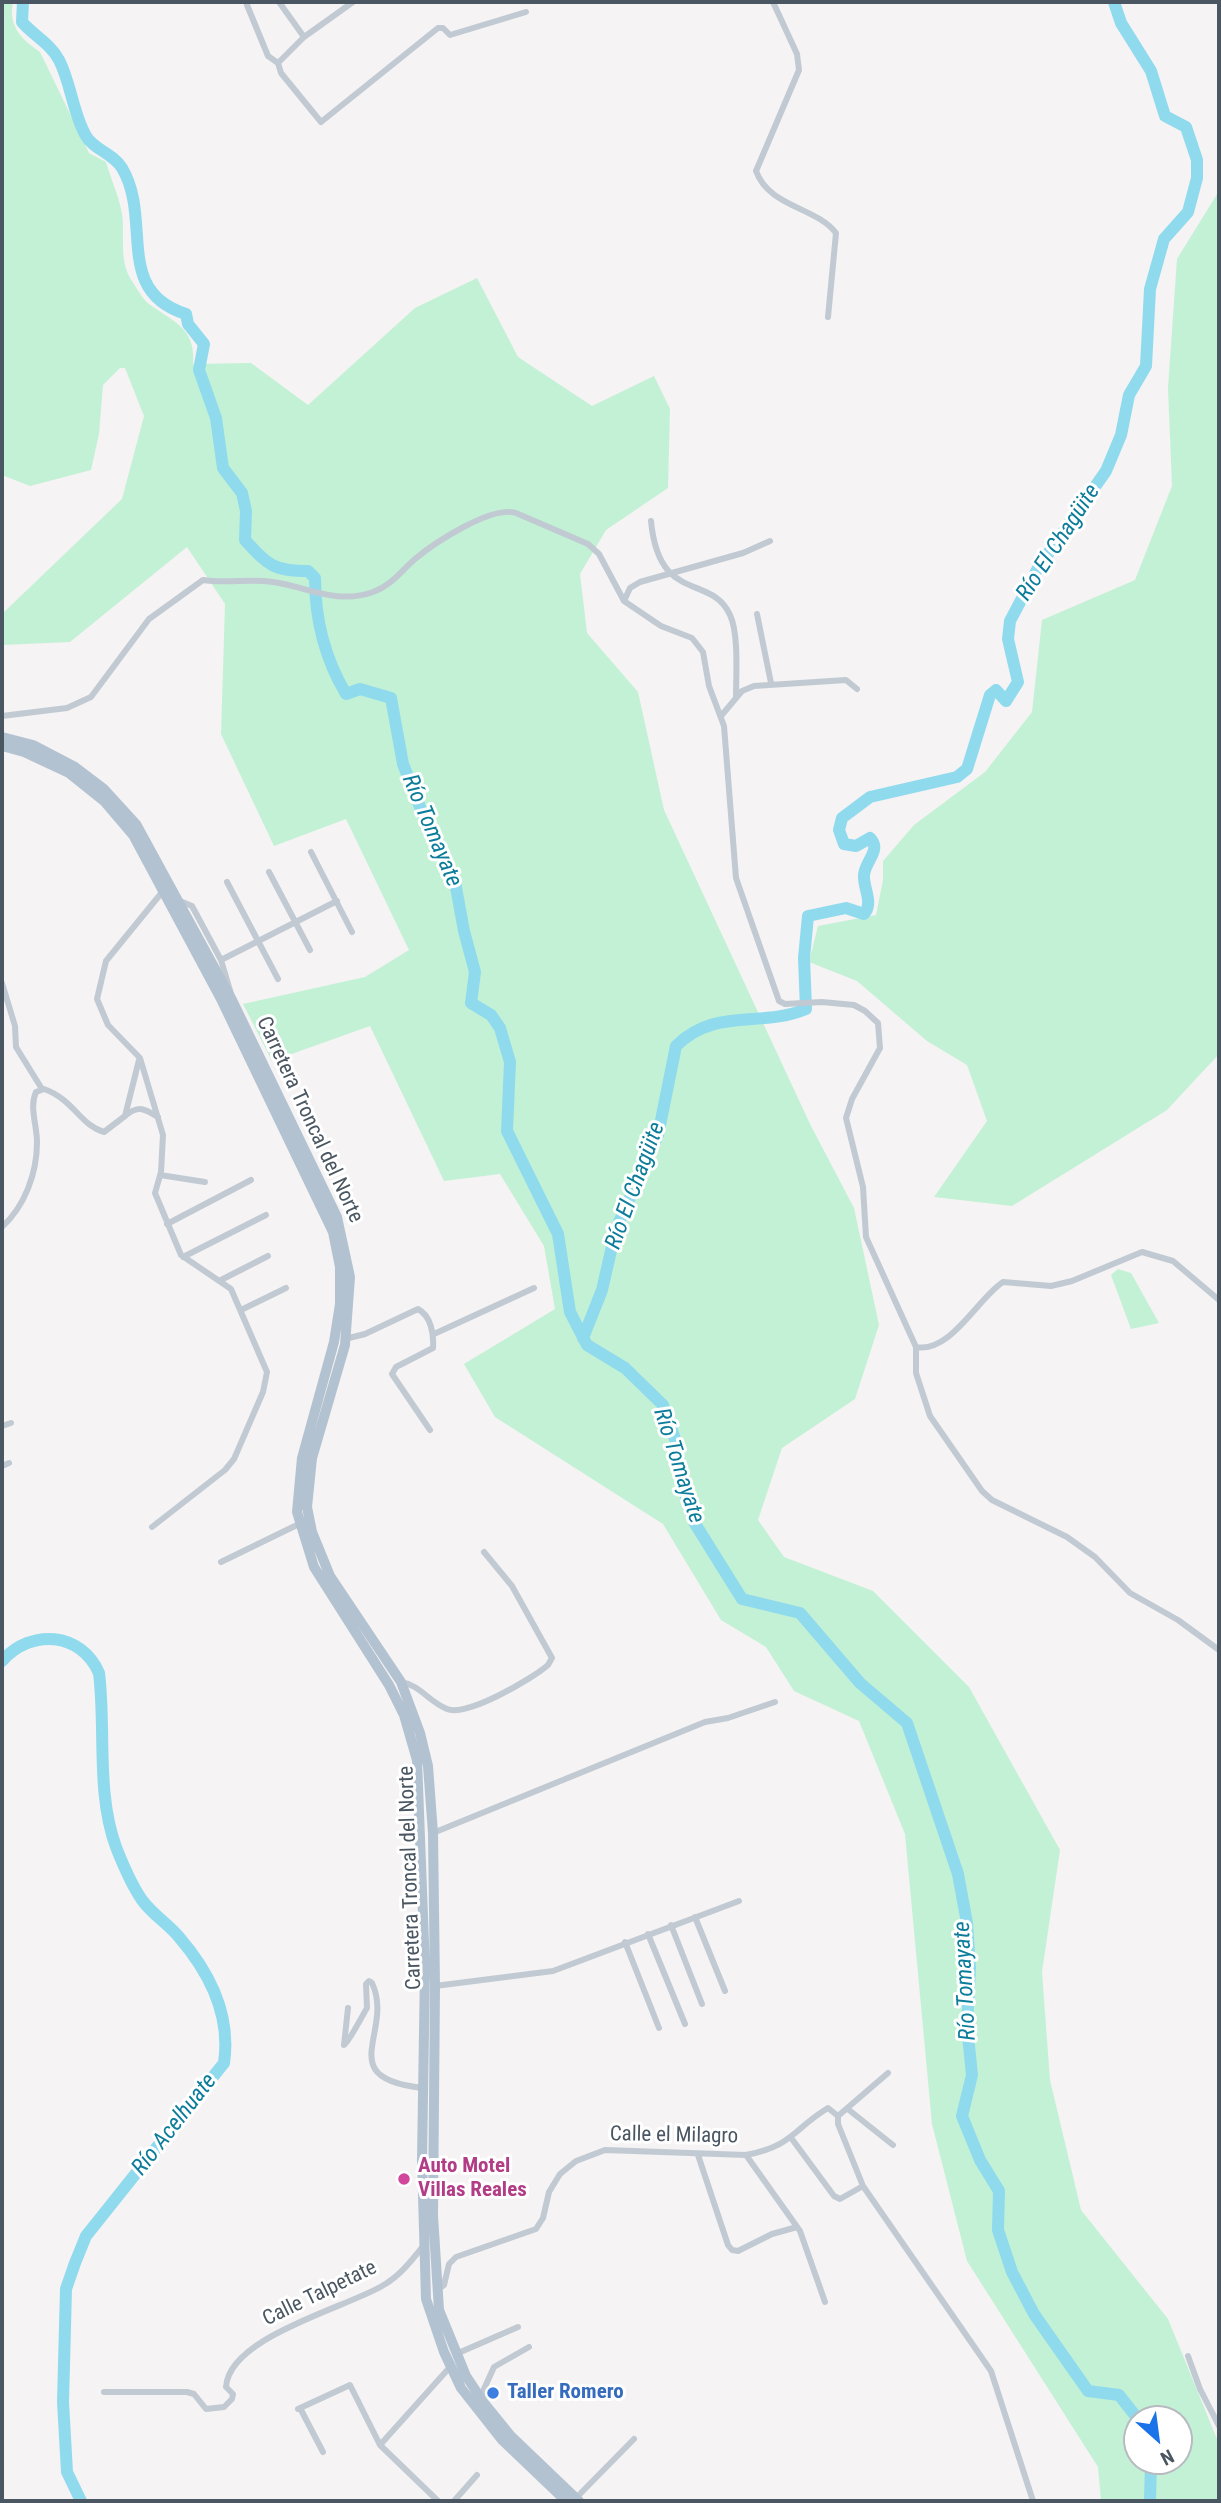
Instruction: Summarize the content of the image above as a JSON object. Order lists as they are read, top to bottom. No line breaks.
{"streets":{"main road":["Carretera Troncal del Norte"],"street":["Calle el Milagro","Calle Talpetate"]},"crossings":[["Carretera Troncal del Norte","Calle el Milagro"],["Carretera Troncal del Norte","Calle Talpetate"]],"water":["Río El Chagüite","Río Tomayate","Río Acelhuate"],"places":["Auto Motel Villas Reales","Taller Romero"],"north":"bottom right"}
